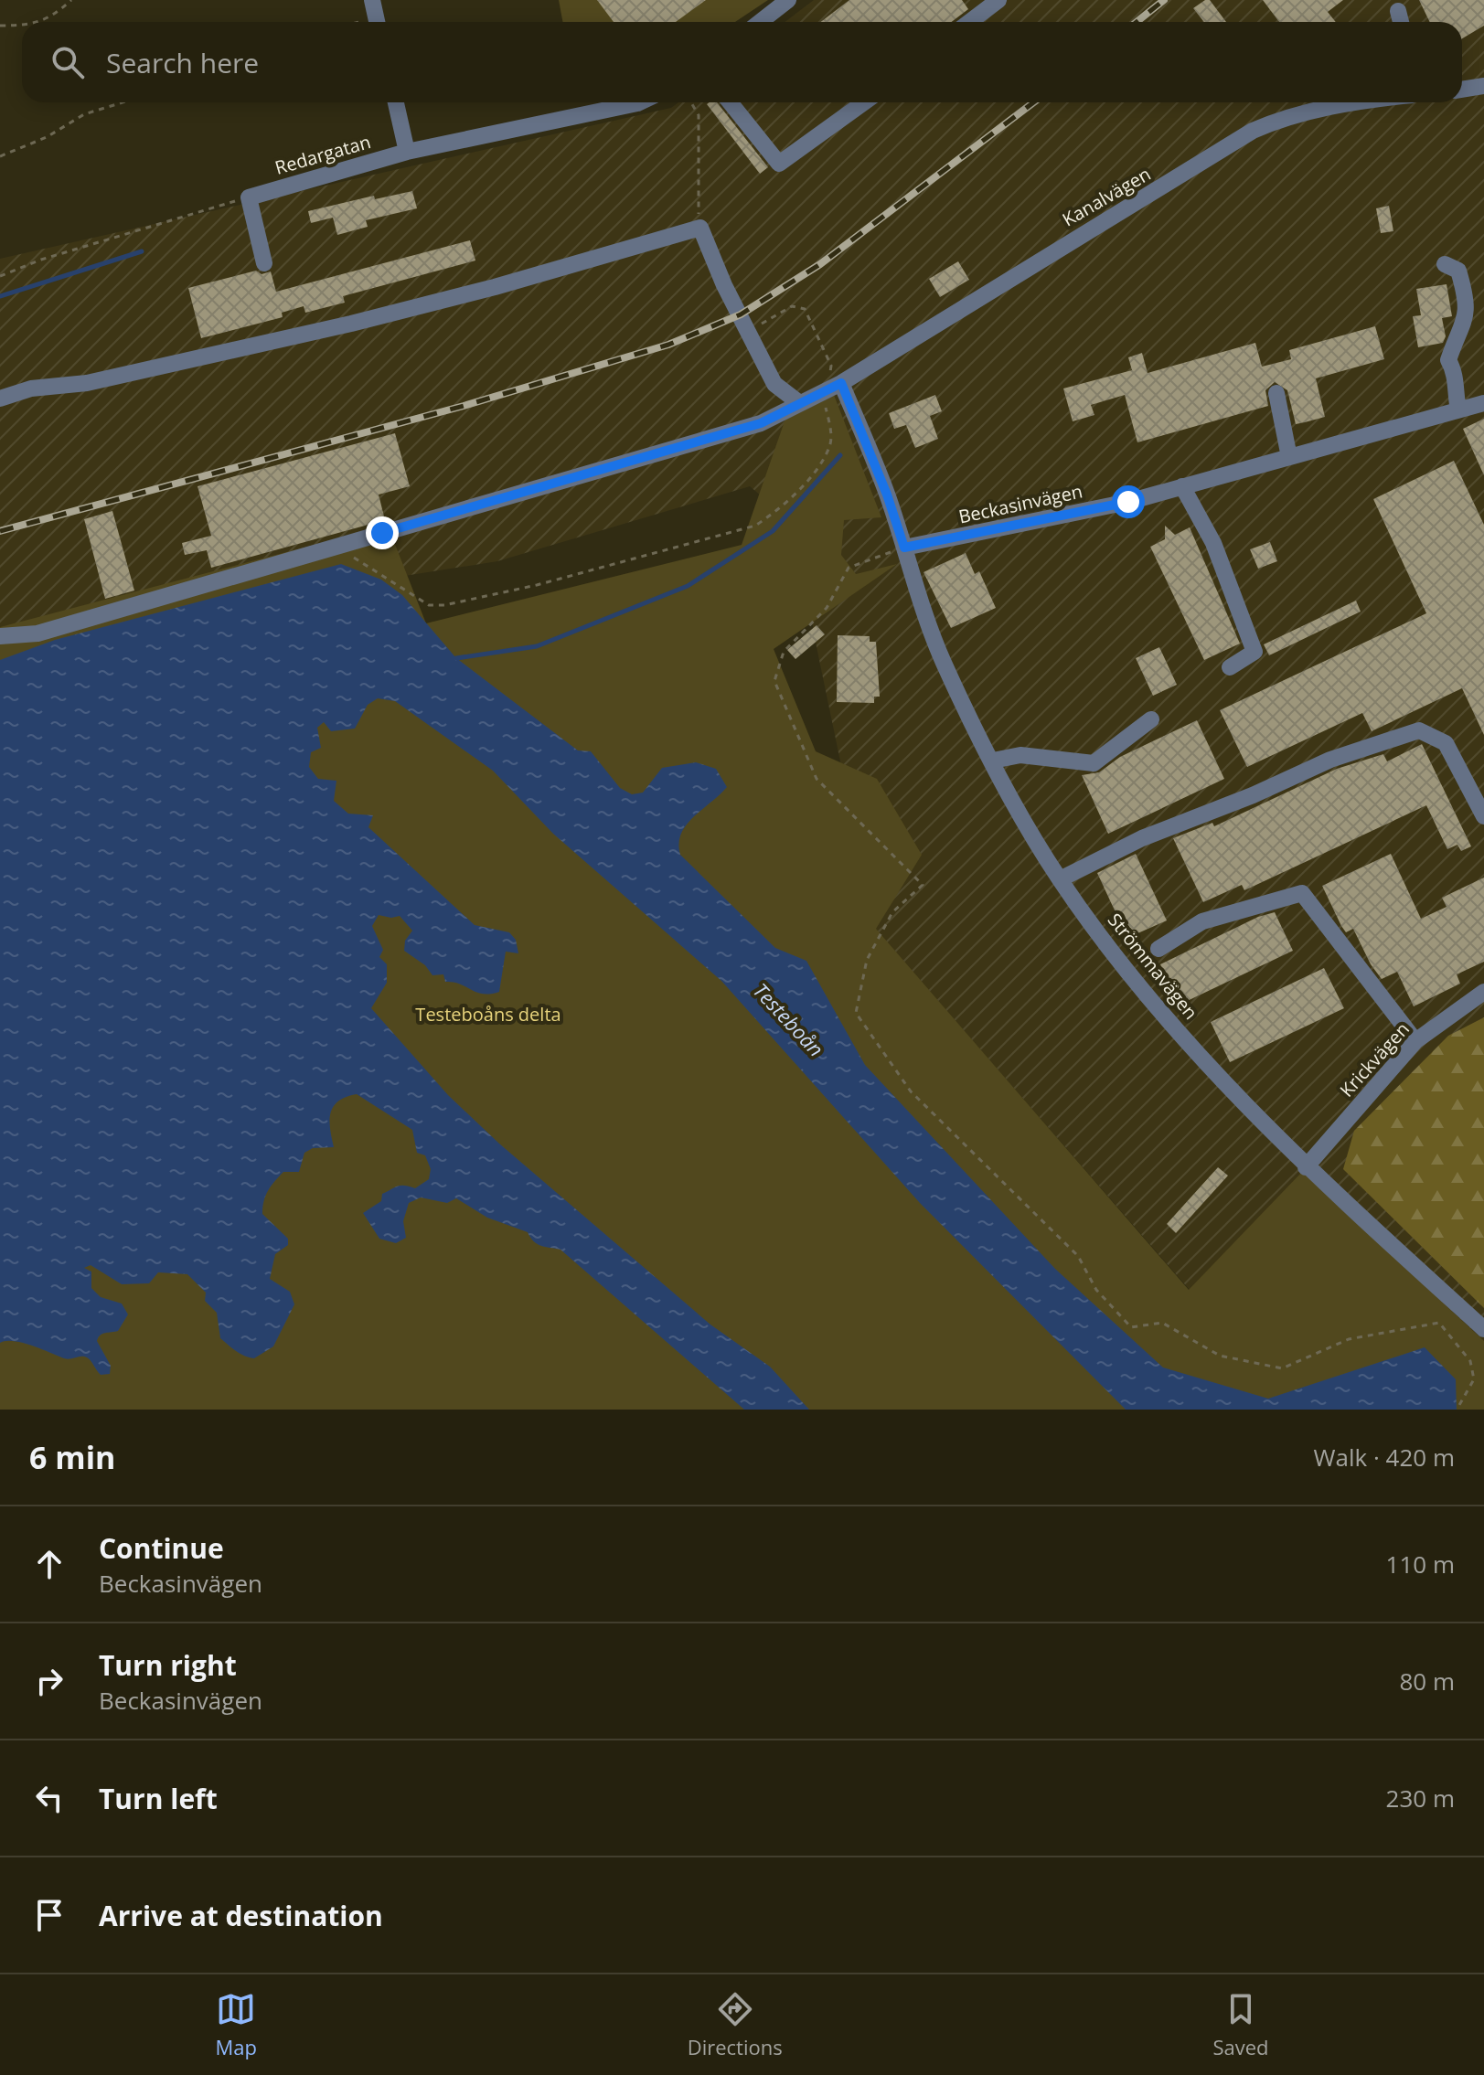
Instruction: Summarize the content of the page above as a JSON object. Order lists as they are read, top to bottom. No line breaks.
{"streets":{"street":["Redargatan","Kanalvägen","Beckasinvägen","Strömmavägen","Krickvägen"]},"crossings":[["Beckasinvägen","Strömmavägen"],["Strömmavägen","Krickvägen"]],"water":["Testeboån"],"parks":["Testeboåns delta"],"page":{"search":"Search here","heading":["6 min","Walk · 420 m"],"list":[["Continue","Beckasinvägen","110 m"],["Turn right","Beckasinvägen","80 m"],["Turn left","230 m"],"Arrive at destination"],"nav":["Map","Directions","Saved"]}}
